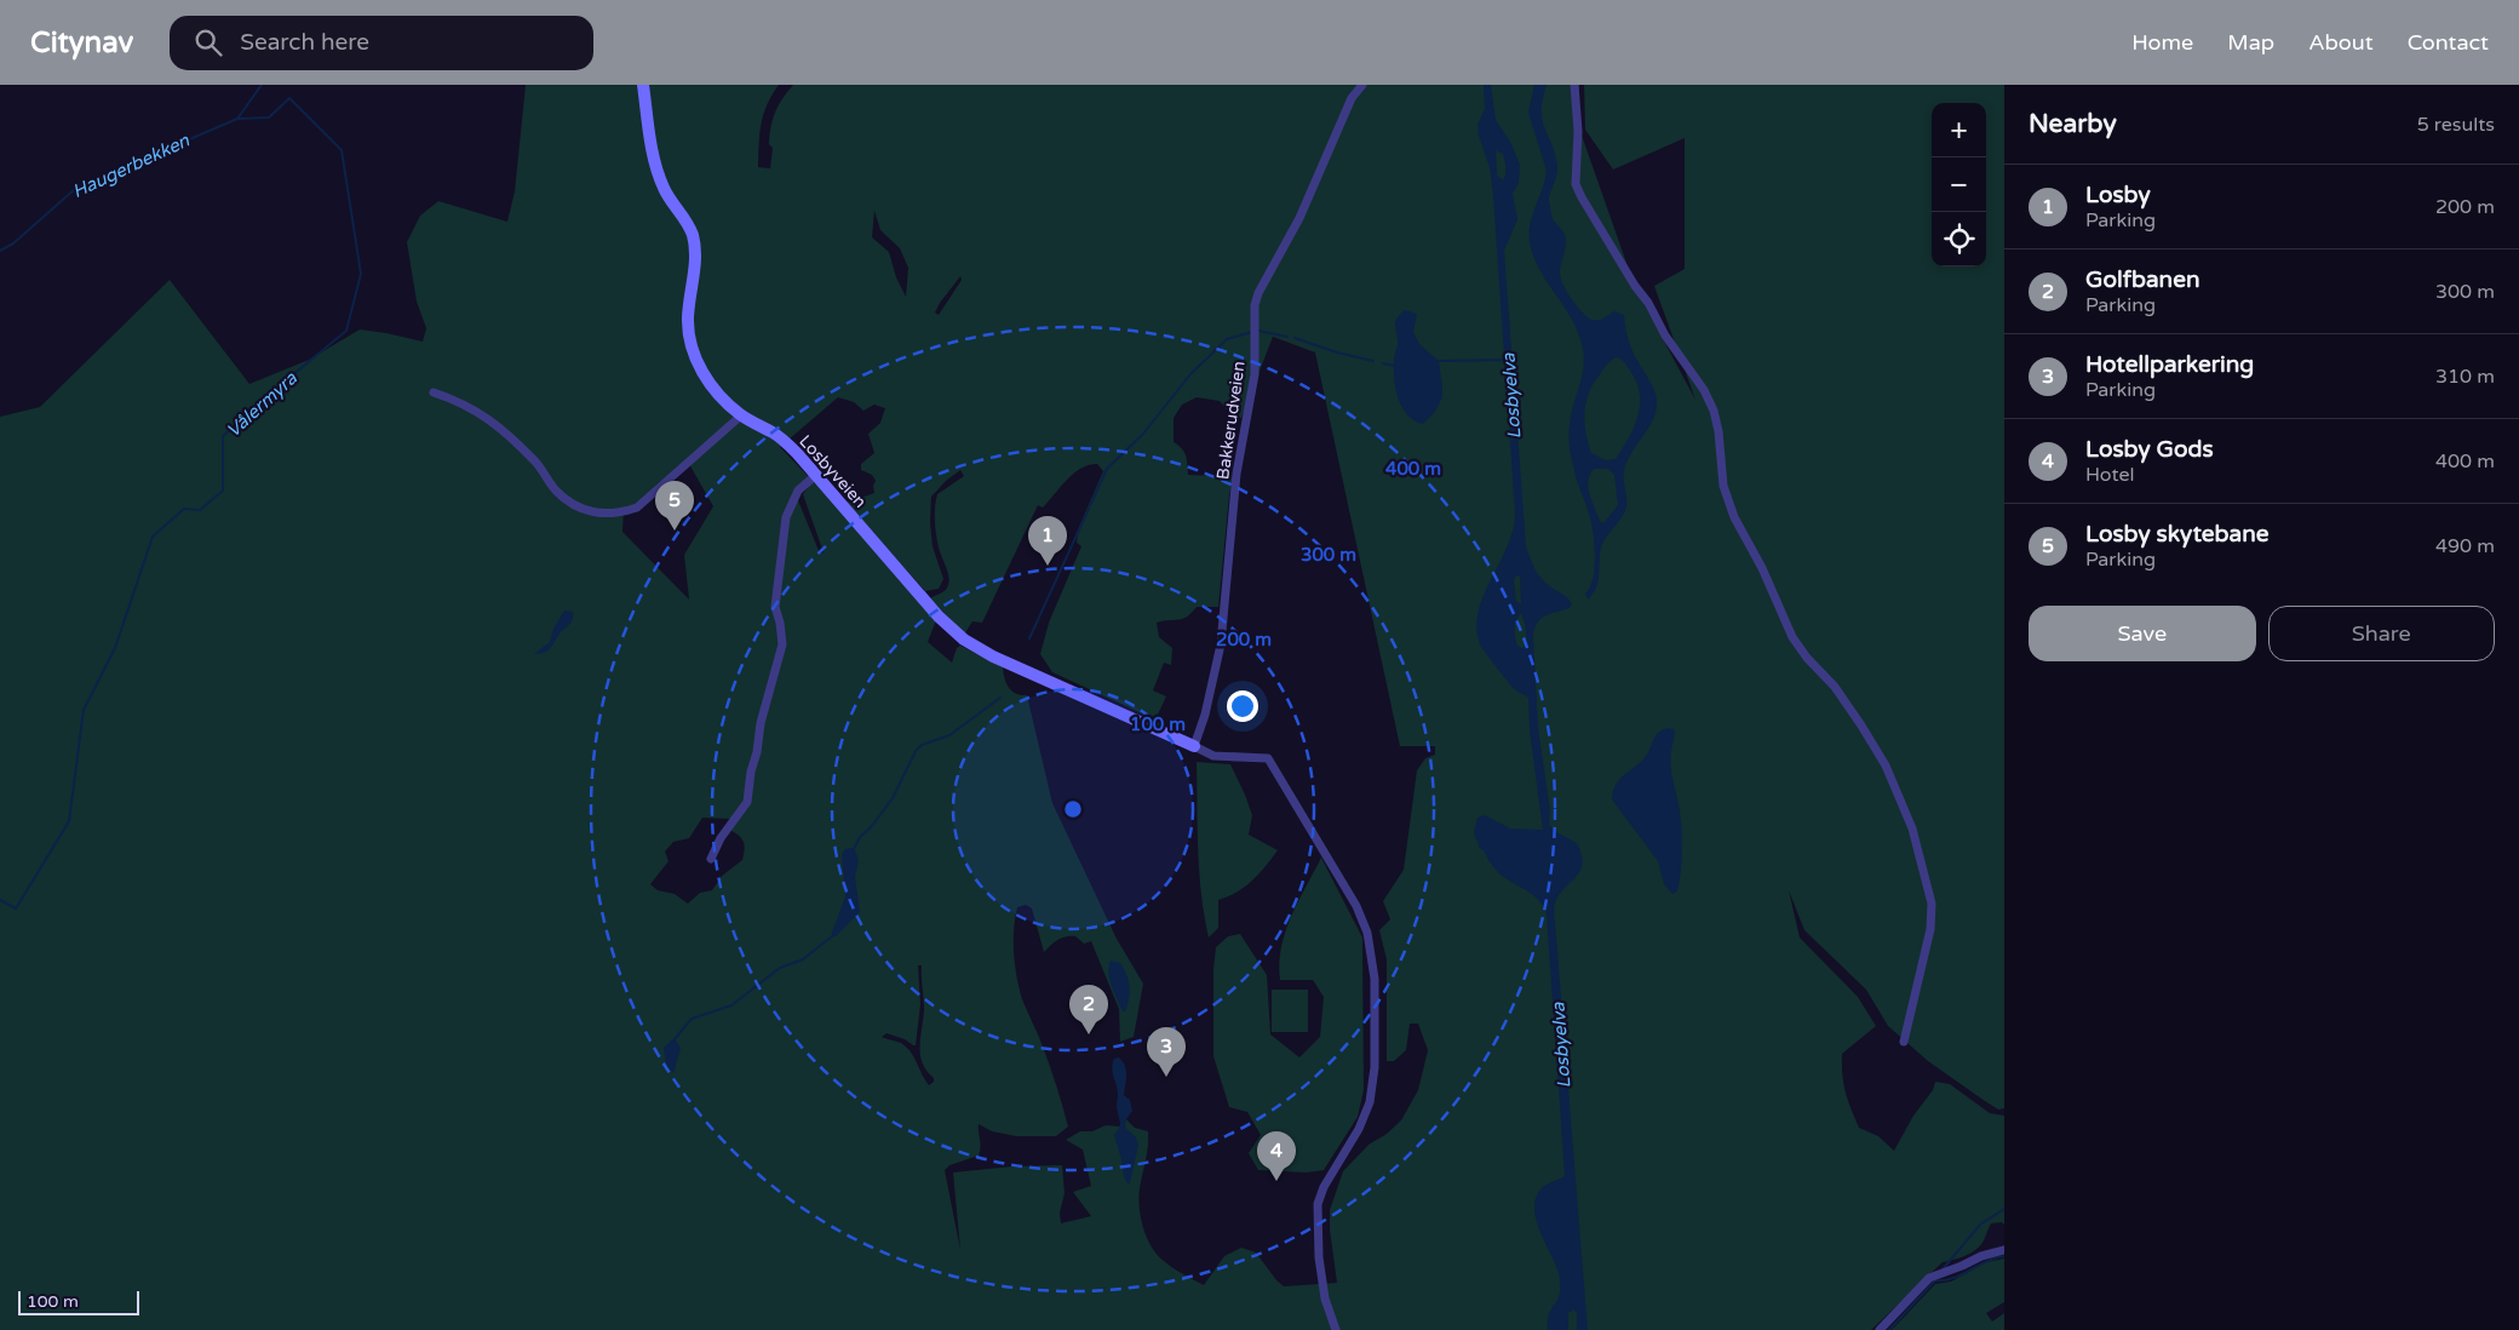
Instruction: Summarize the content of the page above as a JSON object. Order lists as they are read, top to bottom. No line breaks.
{"streets":{"main road":["Losbyveien"],"street":["Bakkerudveien"]},"crossings":[["Bakkerudveien","Losbyveien"]],"water":["Haugerbekken","Losbyelva","Vålermyra"],"scale_bar":"100 m","page":{"header":"Citynav","search":"Search here","nav":["Home","Map","About","Contact"],"heading":["Nearby","5 results"],"map_buttons":["+","−"],"list":[{"mark":"1","name":"Losby","note":"Parking","value":"200 m"},{"mark":"2","name":"Golfbanen","note":"Parking","value":"300 m"},{"mark":"3","name":"Hotellparkering","note":"Parking","value":"310 m"},{"mark":"4","name":"Losby Gods","note":"Hotel","value":"400 m"},{"mark":"5","name":"Losby skytebane","note":"Parking","value":"490 m"}],"pins":["5","1","2","3","4"],"buttons":["Save","Share"],"scale":"100 m"},"rings":["400 m","300 m","200 m","100 m"]}
